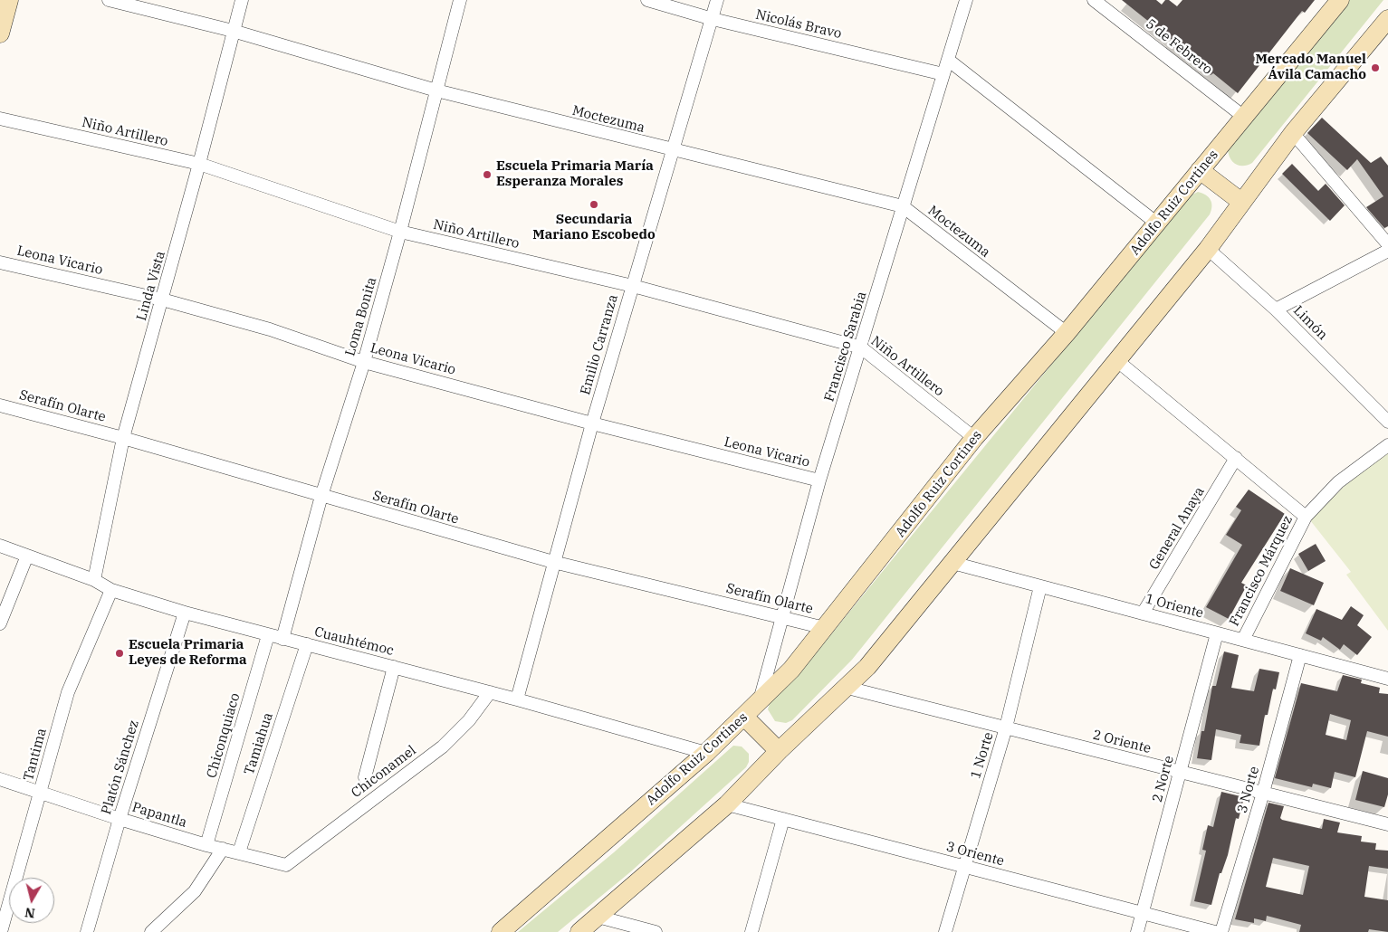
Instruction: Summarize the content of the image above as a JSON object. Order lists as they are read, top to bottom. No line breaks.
{"streets":{"main road":["Adolfo Ruiz Cortines"],"street":["Nicolás Bravo","5 de Febrero","Moctezuma","Niño Artillero","Leona Vicario","Linda Vista","Loma Bonita","Limón","Emilio Carranza","Francisco Sarabia","Serafín Olarte","General Anaya","Francisco Márquez","1 Oriente","Cuauhtémoc","Chiconquiaco","2 Oriente","Tamiahua","Tantima","1 Norte","Platón Sánchez","Chiconamel","2 Norte","3 Norte","Papantla","3 Oriente"]},"crossings":[["Nicolás Bravo","Emilio Carranza"],["Nicolás Bravo","Francisco Sarabia"],["5 de Febrero","Adolfo Ruiz Cortines"],["Moctezuma","Adolfo Ruiz Cortines"],["Moctezuma","Linda Vista"],["Moctezuma","Loma Bonita"],["Moctezuma","Emilio Carranza"],["Moctezuma","Francisco Sarabia"],["Niño Artillero","Adolfo Ruiz Cortines"],["Niño Artillero","Linda Vista"],["Niño Artillero","Loma Bonita"],["Niño Artillero","Emilio Carranza"],["Niño Artillero","Francisco Sarabia"],["Adolfo Ruiz Cortines","Francisco Sarabia"],["Adolfo Ruiz Cortines","Serafín Olarte"],["Adolfo Ruiz Cortines","Cuauhtémoc"],["Leona Vicario","Linda Vista"],["Leona Vicario","Loma Bonita"],["Leona Vicario","Emilio Carranza"],["Leona Vicario","Francisco Sarabia"],["Linda Vista","Serafín Olarte"],["Linda Vista","Cuauhtémoc"],["Loma Bonita","Serafín Olarte"],["Loma Bonita","Cuauhtémoc"],["Emilio Carranza","Serafín Olarte"],["Emilio Carranza","Cuauhtémoc"],["Francisco Sarabia","Serafín Olarte"],["General Anaya","1 Oriente"],["Francisco Márquez","1 Oriente"],["1 Oriente","1 Norte"],["1 Oriente","2 Norte"],["1 Oriente","3 Norte"],["Cuauhtémoc","Chiconquiaco"],["Cuauhtémoc","Tamiahua"],["Cuauhtémoc","Tantima"],["Cuauhtémoc","Platón Sánchez"],["Cuauhtémoc","Chiconamel"],["Chiconquiaco","Papantla"],["2 Oriente","1 Norte"],["2 Oriente","2 Norte"],["2 Oriente","3 Norte"],["Tamiahua","Papantla"],["Tantima","Papantla"],["1 Norte","3 Oriente"],["Platón Sánchez","Papantla"],["Chiconamel","Papantla"],["2 Norte","3 Oriente"]],"places":["Mercado Manuel Ávila Camacho","Escuela Primaria María Esperanza Morales","Secundaria Mariano Escobedo","Escuela Primaria Leyes de Reforma"],"north":"bottom"}
